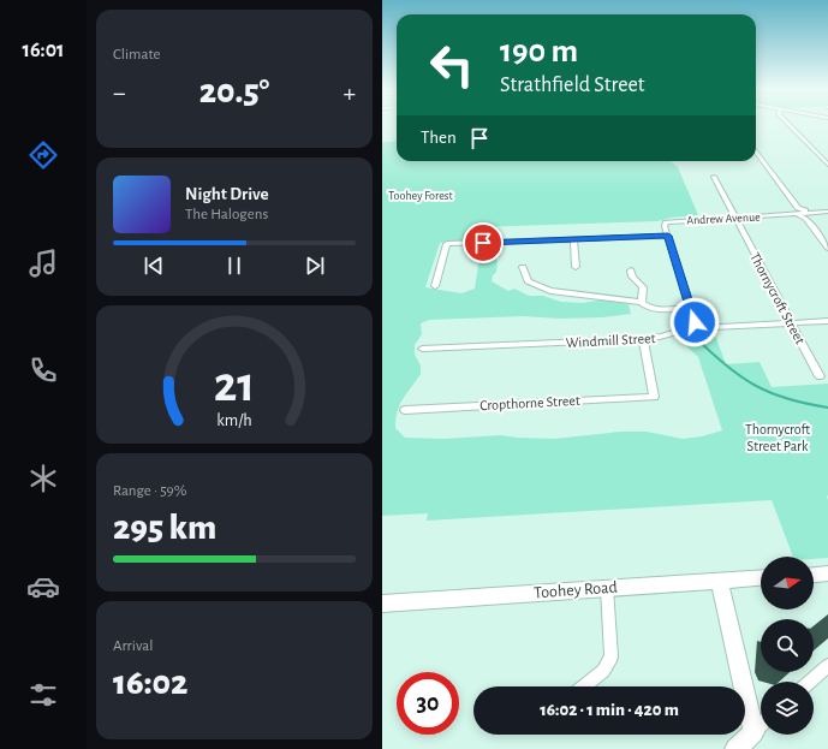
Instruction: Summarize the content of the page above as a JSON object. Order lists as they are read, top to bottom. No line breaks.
{"streets":{"street":["Andrew Avenue","Thornycroft Street","Windmill Street","Cropthorne Street","Toohey Road"]},"crossings":[["Andrew Avenue","Thornycroft Street"],["Thornycroft Street","Windmill Street"],["Windmill Street","Cropthorne Street"]],"parks":["Toohey Forest","Thornycroft Street Park"],"north":"right","page":{"tabs":"16:01","tile":["Climate",["Range · 59%","295 km"],["Arrival","16:02"]],"turn":["190 m","Strathfield Street"],"heat":["−","20.5°","+"],"then":"Then","song":["Night Drive","The Halogens"],"limit":"30","trip":"16:02 · 1 min · 420 m","gauge":["21","km/h"]}}
